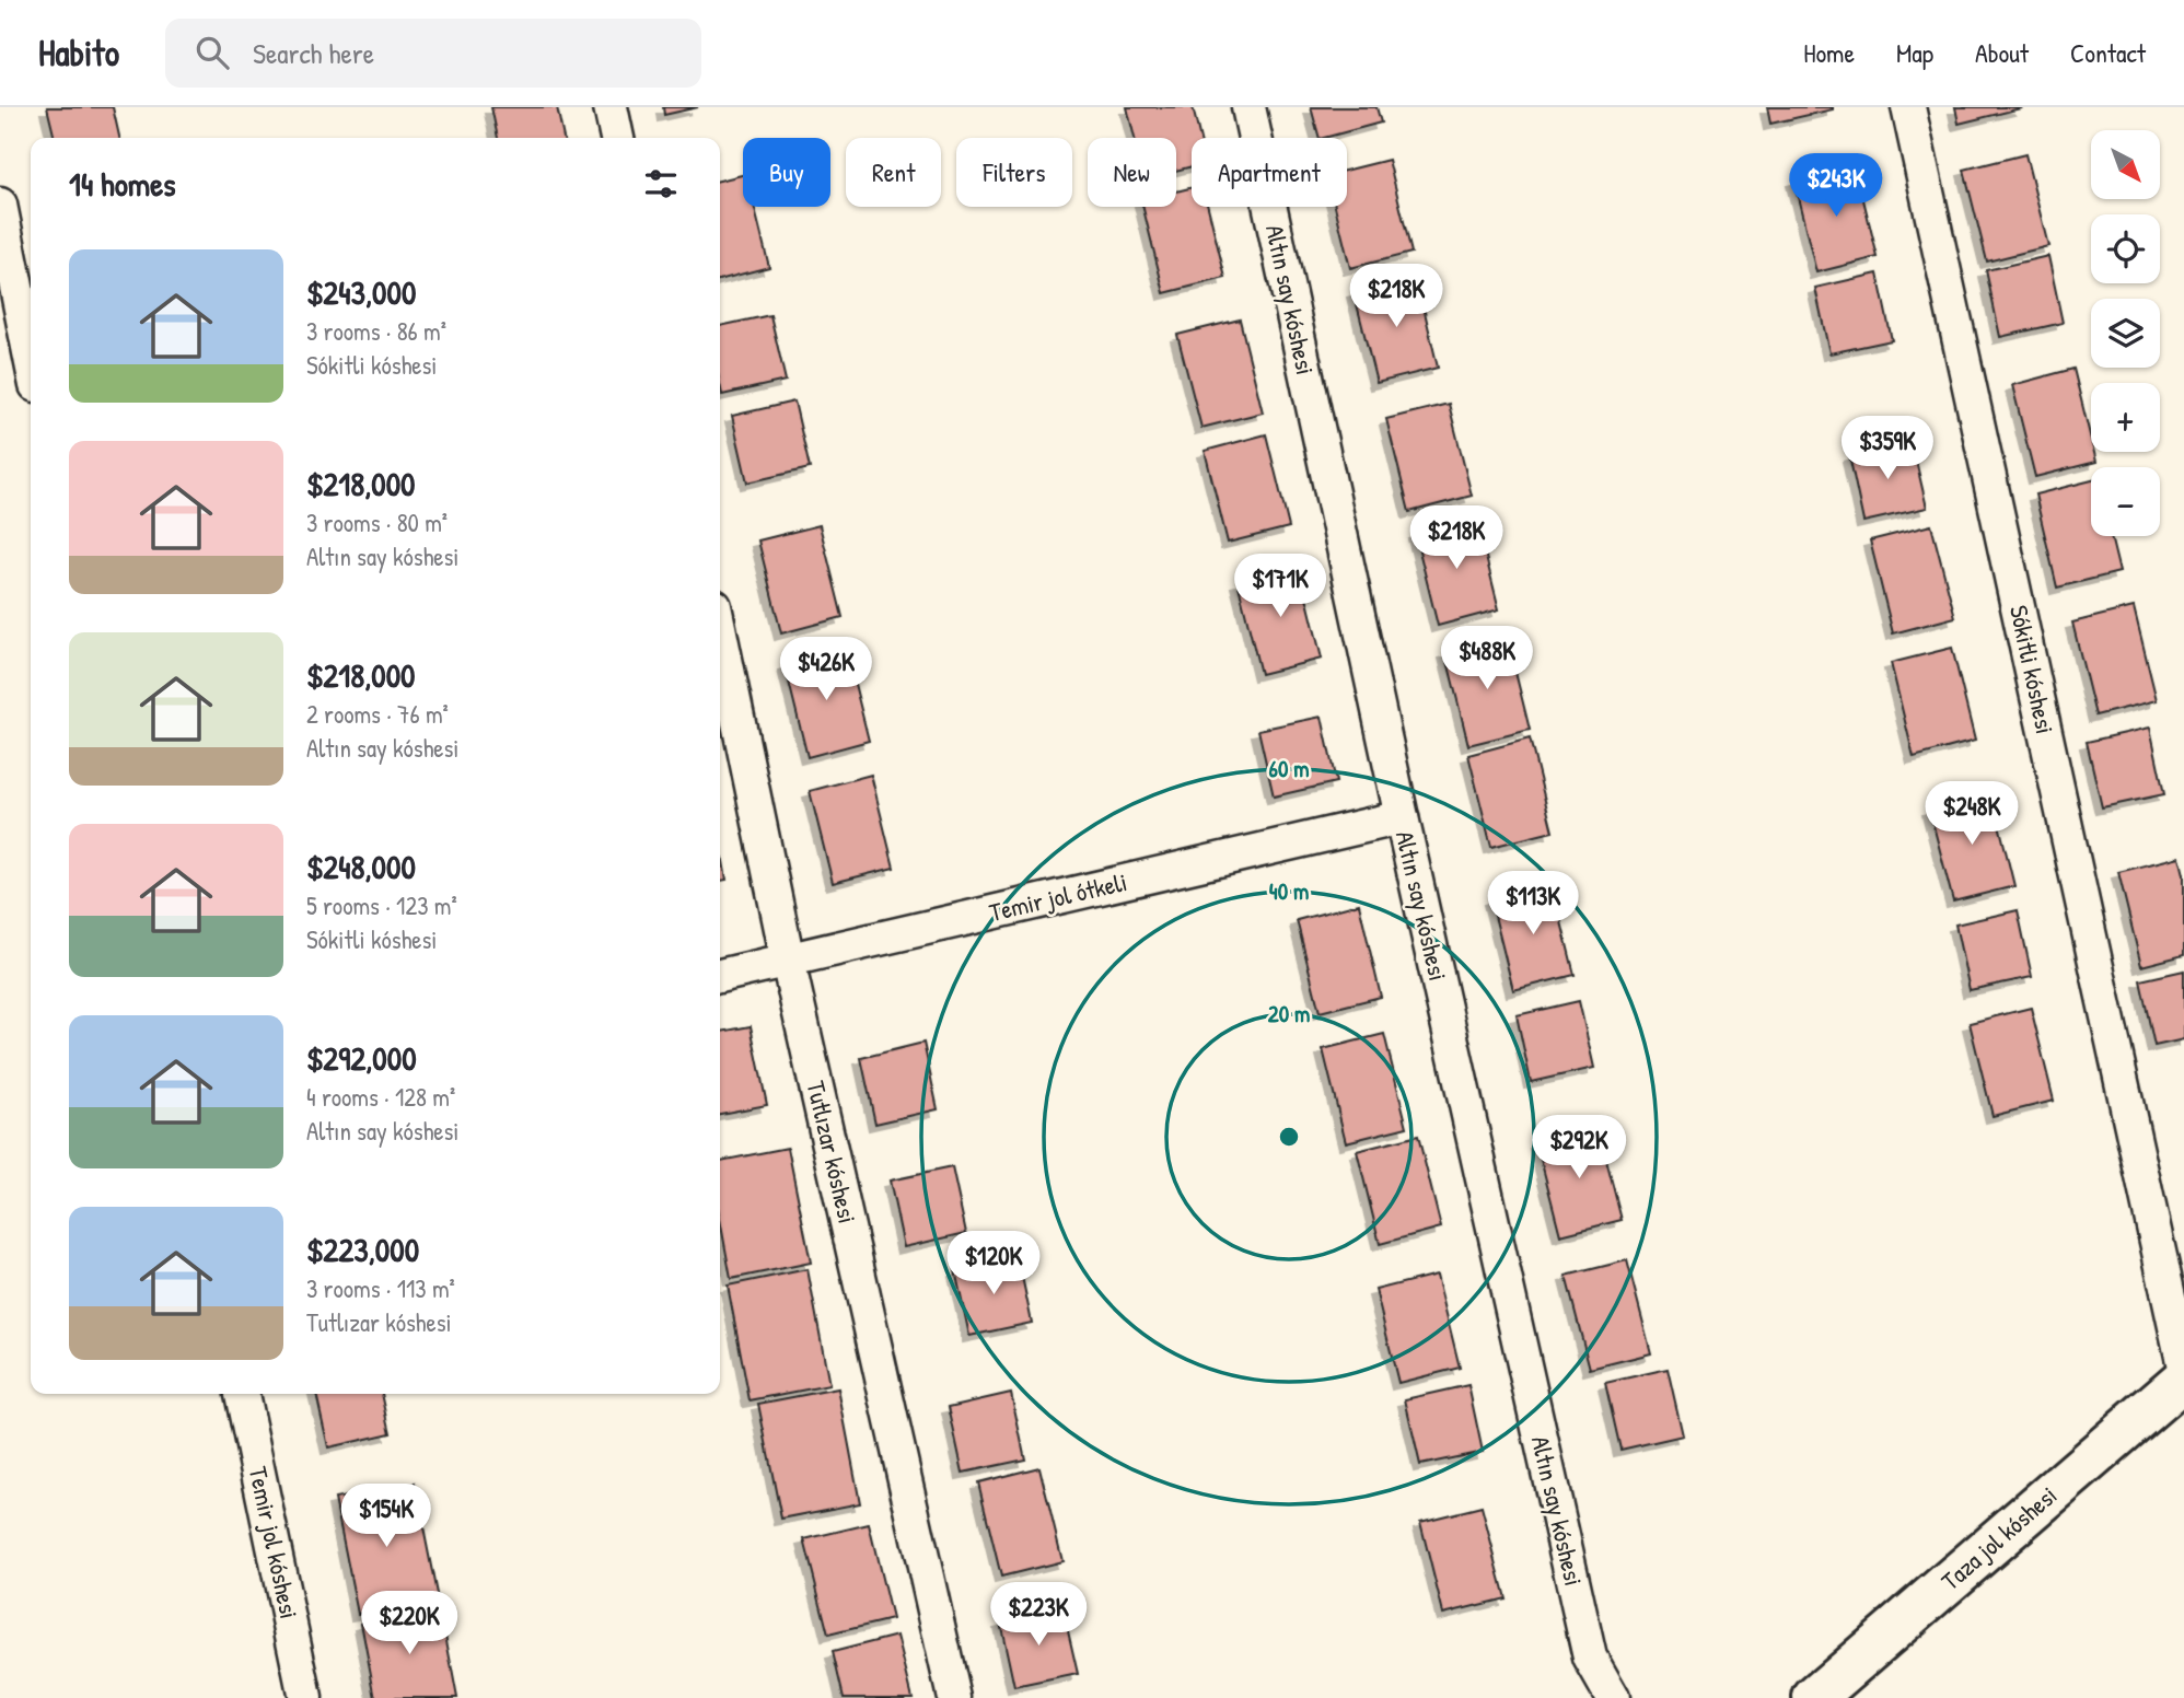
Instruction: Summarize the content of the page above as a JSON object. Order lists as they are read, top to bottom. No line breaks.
{"streets":{"main road":["Taza jol kóshesi"],"street":["Altın say kóshesi","Sókitli kóshesi","Temir jol ótkeli","Tutlızar kóshesi","Temir jol kóshesi"]},"crossings":[["Altın say kóshesi","Temir jol ótkeli"],["Temir jol ótkeli","Tutlızar kóshesi"]],"north":"bottom right","page":{"header":"Habito","search":"Search here","nav":["Home","Map","About","Contact"],"map_buttons":["+","−"],"chip":["Buy","Rent","Filters","New","Apartment"],"heading":"14 homes","price":["$243K","$218K","$359K","$218K","$171K","$488K","$426K","$248K","$113K","$292K","$120K","$154K","$223K","$220K"],"list":[{"name":"$243,000","note":"3 rooms · 86 m² · Sókitli kóshesi"},{"name":"$218,000","note":"3 rooms · 80 m² · Altın say kóshesi"},{"name":"$218,000","note":"2 rooms · 76 m² · Altın say kóshesi"},{"name":"$248,000","note":"5 rooms · 123 m² · Sókitli kóshesi"},{"name":"$292,000","note":"4 rooms · 128 m² · Altın say kóshesi"},{"name":"$223,000","note":"3 rooms · 113 m² · Tutlızar kóshesi"}]},"rings":["60 m","40 m","20 m"]}
